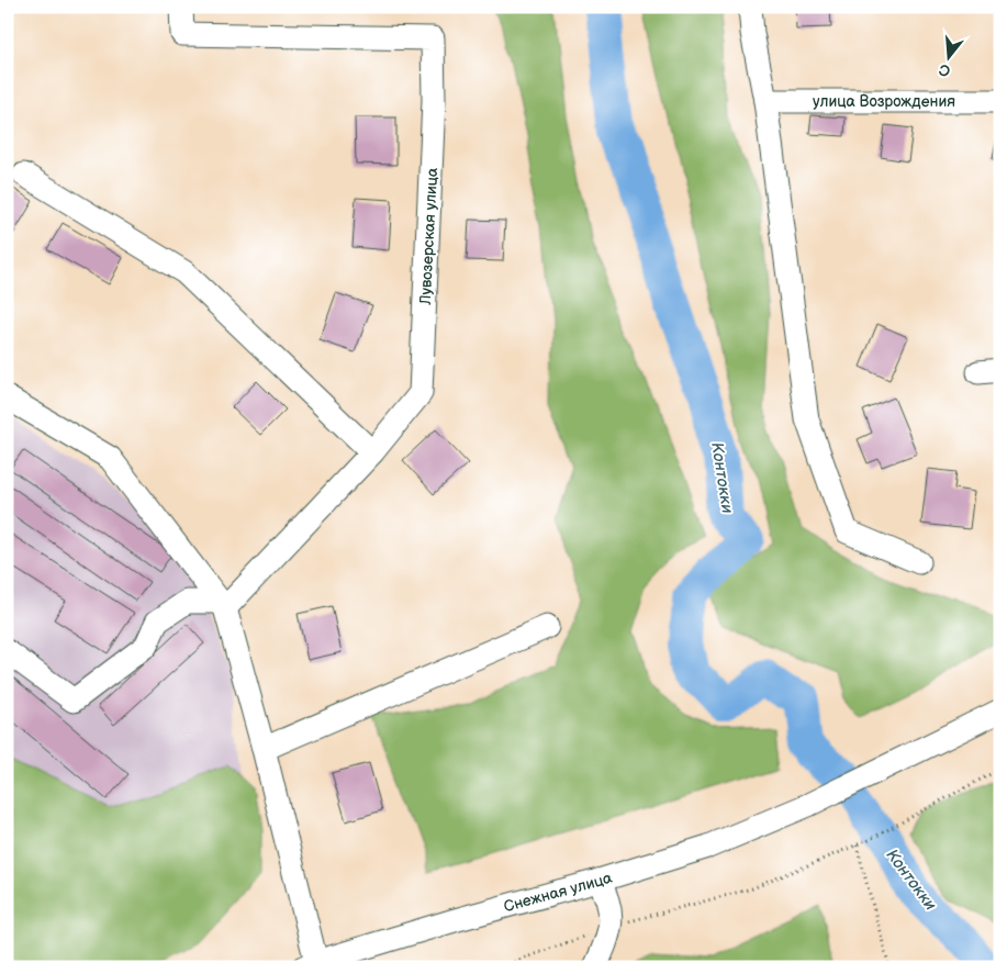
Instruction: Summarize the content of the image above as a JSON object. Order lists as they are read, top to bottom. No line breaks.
{"streets":{"street":["улица Возрождения","Лувозерская улица","Снежная улица"]},"water":["Контокки"],"north":"bottom"}
